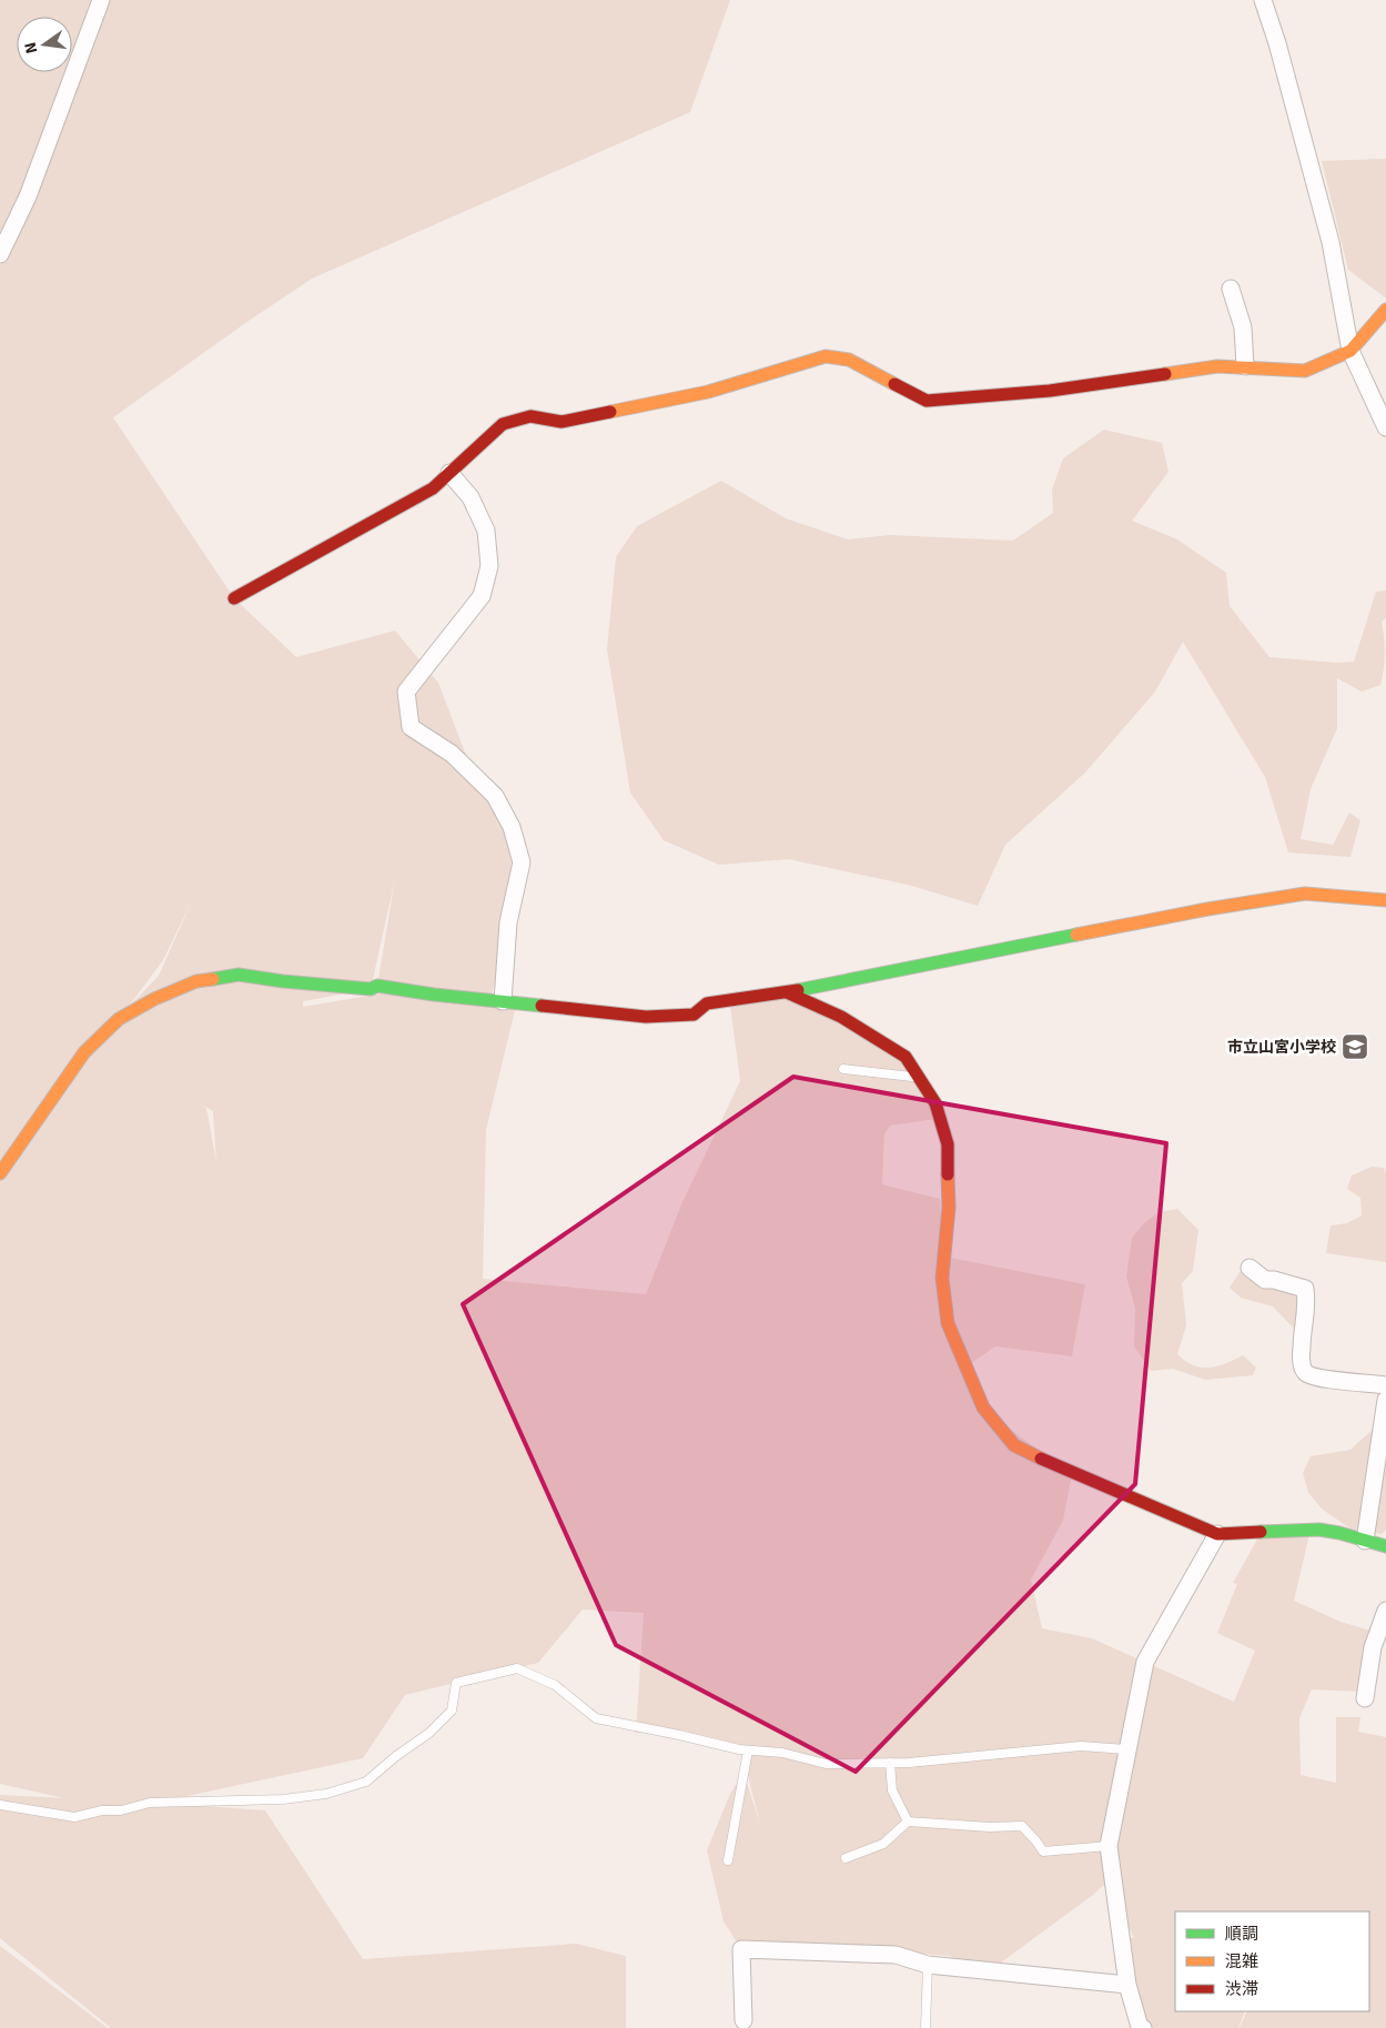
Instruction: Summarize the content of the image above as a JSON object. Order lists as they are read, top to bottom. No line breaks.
{"places":{"school or university":["市立山宮小学校"]},"legend":["順調","混雑","渋滞"],"north":"left"}
